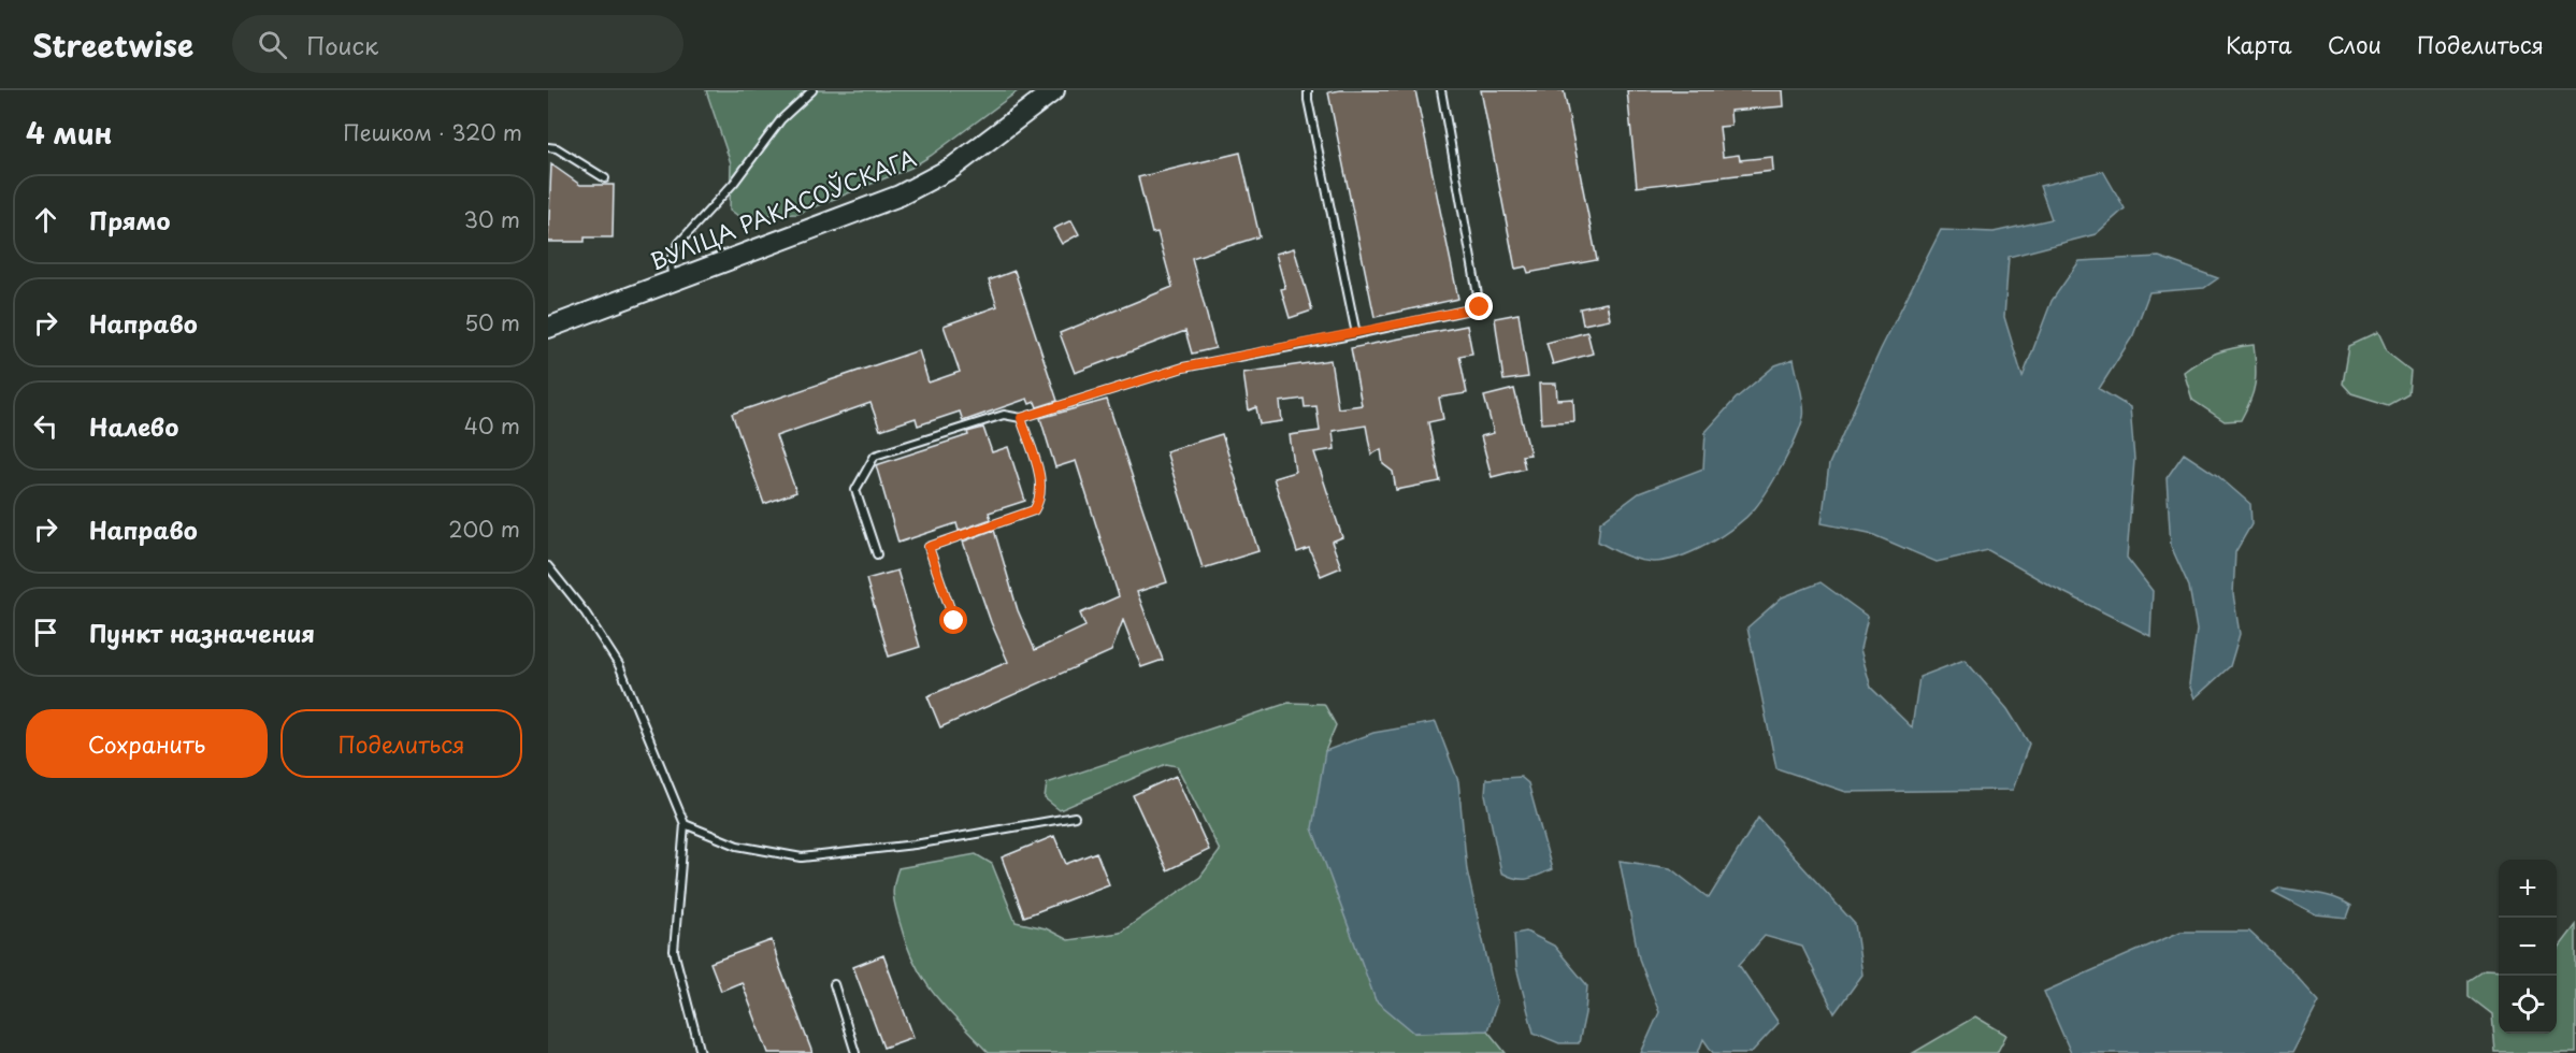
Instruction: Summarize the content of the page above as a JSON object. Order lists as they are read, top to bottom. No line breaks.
{"streets":{"street":["ВУЛІЦА РАКАСОЎСКАГА"]},"page":{"header":"Streetwise","search":"Поиск","nav":["Карта","Слои","Поделиться"],"heading":["4 мин","Пешком · 320 m"],"list":[["Прямо","30 m"],["Направо","50 m"],["Налево","40 m"],["Направо","200 m"],"Пункт назначения"],"buttons":["Сохранить","Поделиться"],"map_buttons":["+","−"]}}
